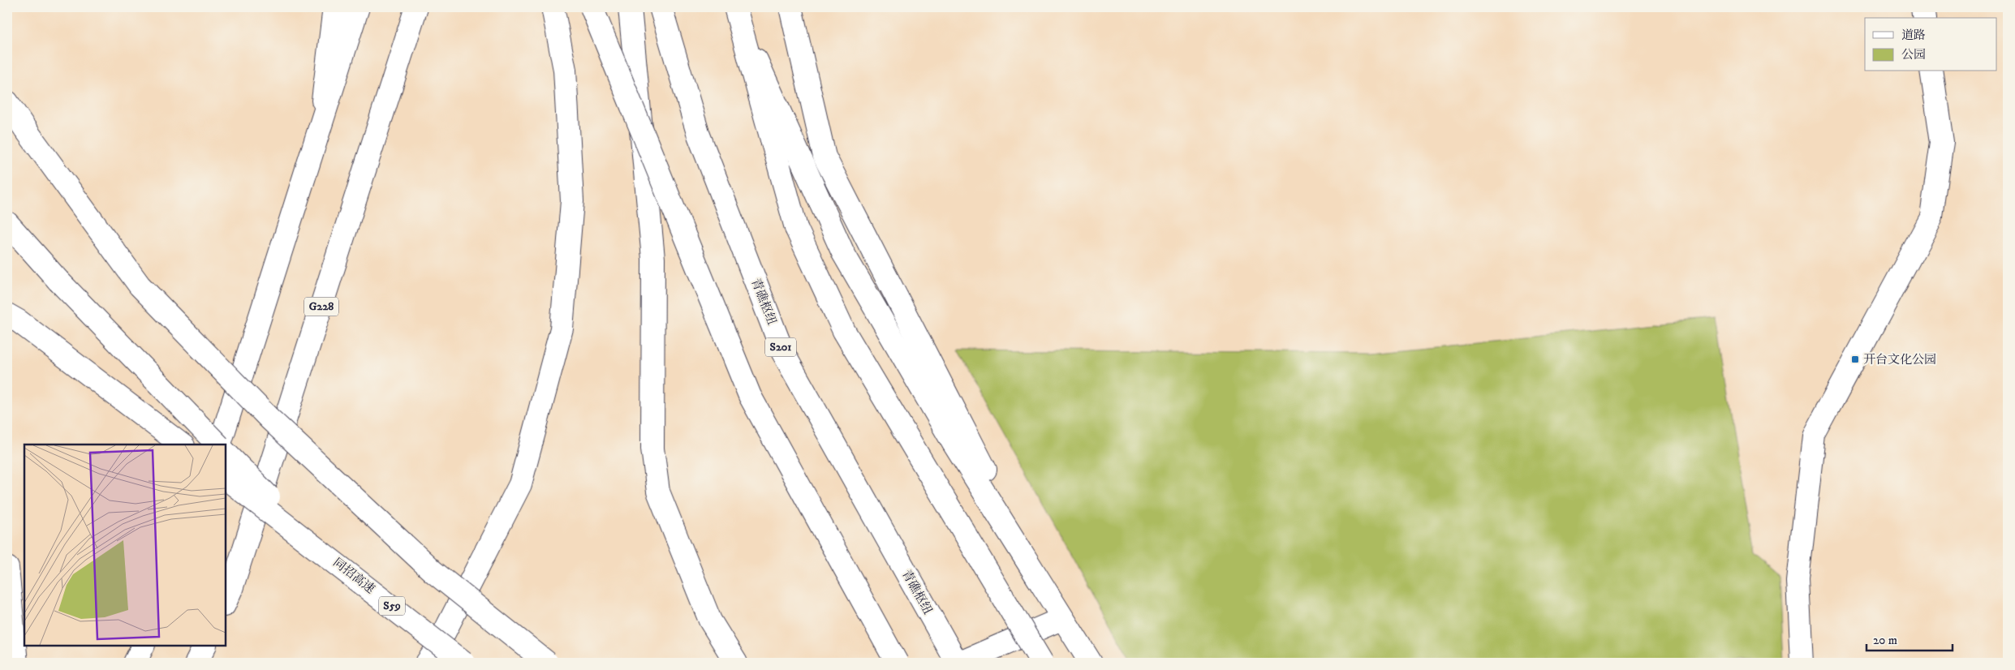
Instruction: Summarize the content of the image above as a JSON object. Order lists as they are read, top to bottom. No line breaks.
{"streets":{"main road":["青礁枢纽","G228","S201","同招高速","S59"]},"places":{"transit":["开台文化公园"]},"legend":["道路","公园"],"scale_bar":"20 m"}
